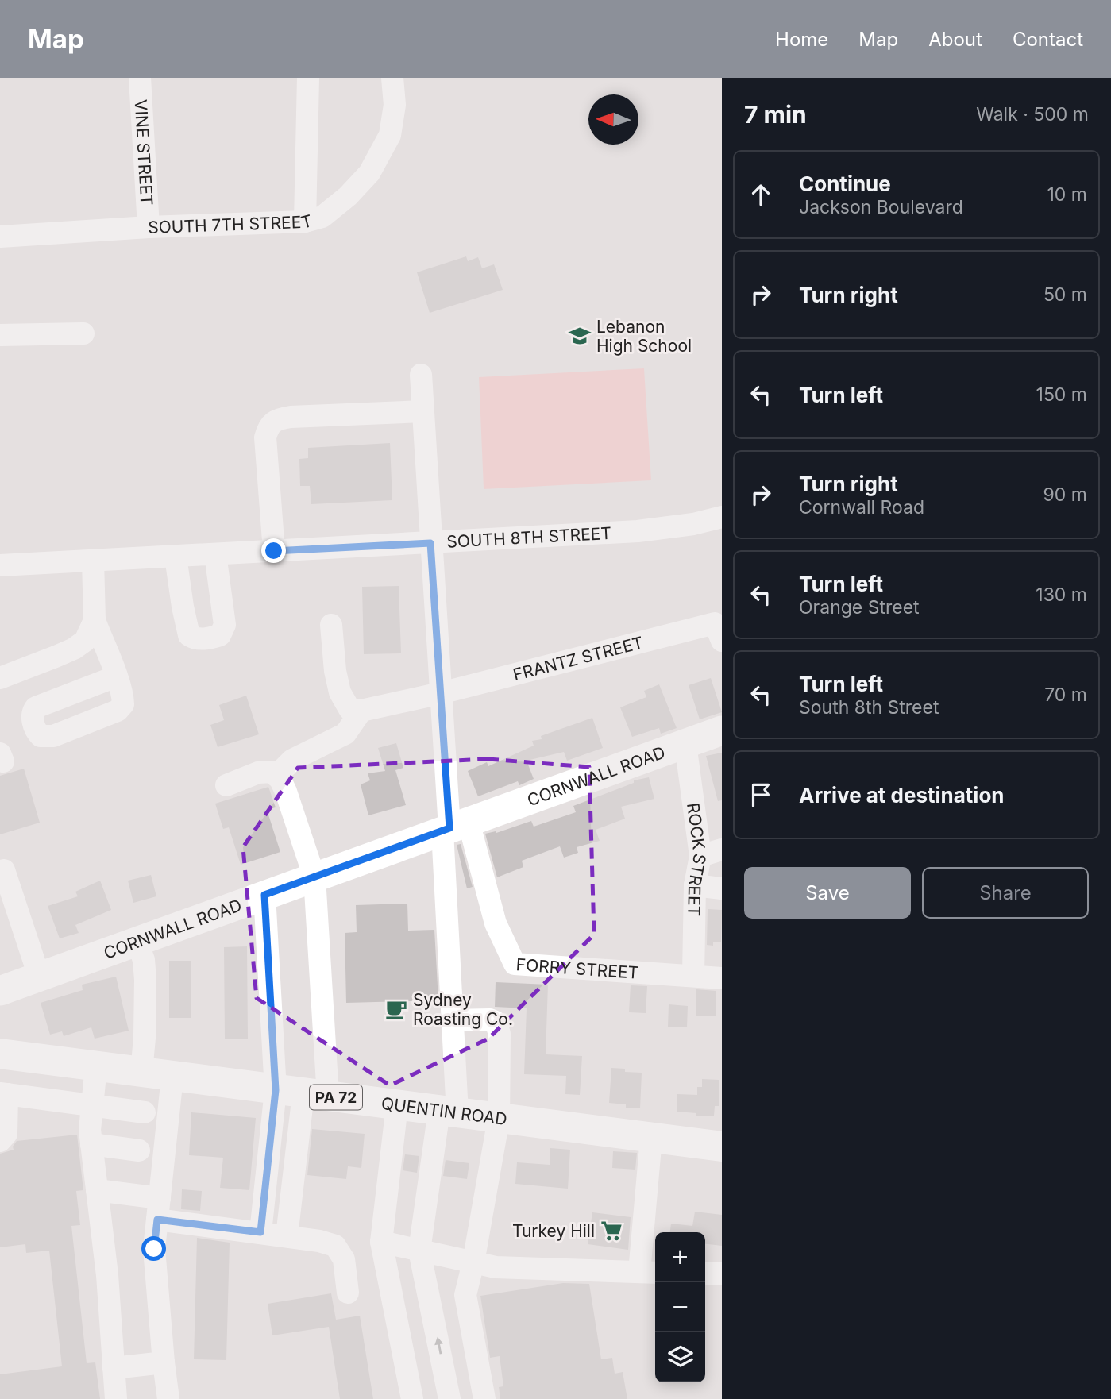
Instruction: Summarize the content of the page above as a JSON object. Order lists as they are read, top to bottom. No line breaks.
{"streets":{"highway":["PA 72","QUENTIN ROAD"],"main road":["CORNWALL ROAD"],"street":["VINE STREET","SOUTH 7TH STREET","SOUTH 8TH STREET","FRANTZ STREET","ROCK STREET","FORRY STREET"]},"crossings":[["VINE STREET","SOUTH 7TH STREET"],["CORNWALL ROAD","ROCK STREET"],["CORNWALL ROAD","FORRY STREET"],["ROCK STREET","FORRY STREET"]],"places":{"school or university":["Lebanon High School"],"cafe":["Sydney Roasting Co."],"supermarket":["Turkey Hill"]},"north":"left","page":{"header":"Map","nav":["Home","Map","About","Contact"],"heading":["7 min","Walk · 500 m"],"list":[["Continue","Jackson Boulevard","10 m"],["Turn right","50 m"],["Turn left","150 m"],["Turn right","Cornwall Road","90 m"],["Turn left","Orange Street","130 m"],["Turn left","South 8th Street","70 m"],"Arrive at destination"],"buttons":["Save","Share"],"map_buttons":["+","−"]}}
